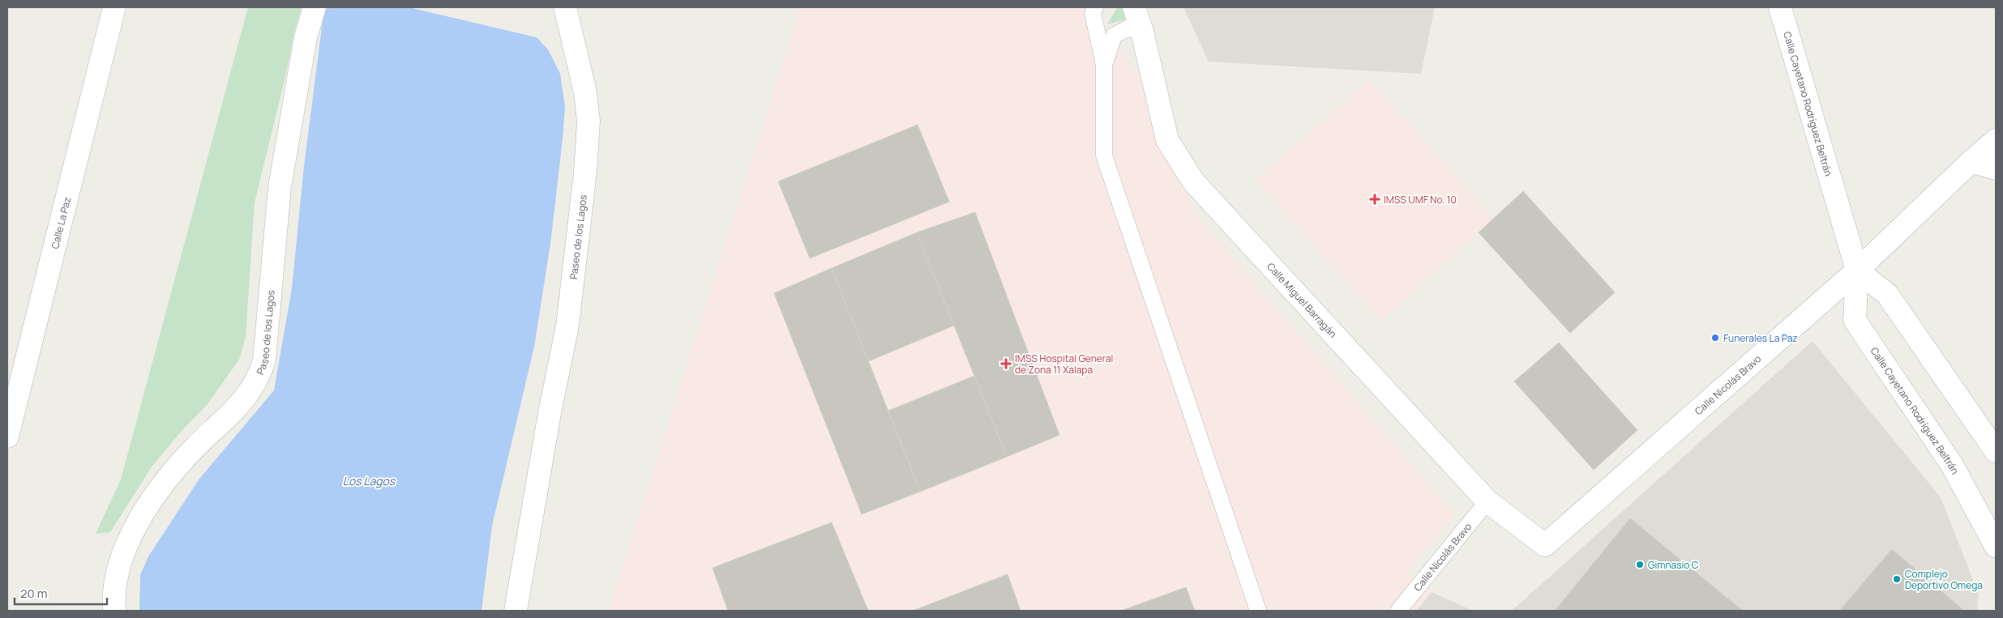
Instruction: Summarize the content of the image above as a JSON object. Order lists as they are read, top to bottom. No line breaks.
{"streets":{"street":["Calle Cayetano Rodríguez Beltrán","Calle La Paz","Paseo de los Lagos","Calle Miguel Barragán","Calle Nicolás Bravo"]},"crossings":[["Calle Cayetano Rodríguez Beltrán","Calle Nicolás Bravo"],["Calle Miguel Barragán","Calle Nicolás Bravo"]],"water":["Los Lagos"],"places":{"health":["IMSS UMF No. 10","IMSS Hospital General de Zona 11 Xalapa"],"other":["Funerales La Paz","Gimnasio C","Complejo Deportivo Omega"]},"scale_bar":"20 m"}
